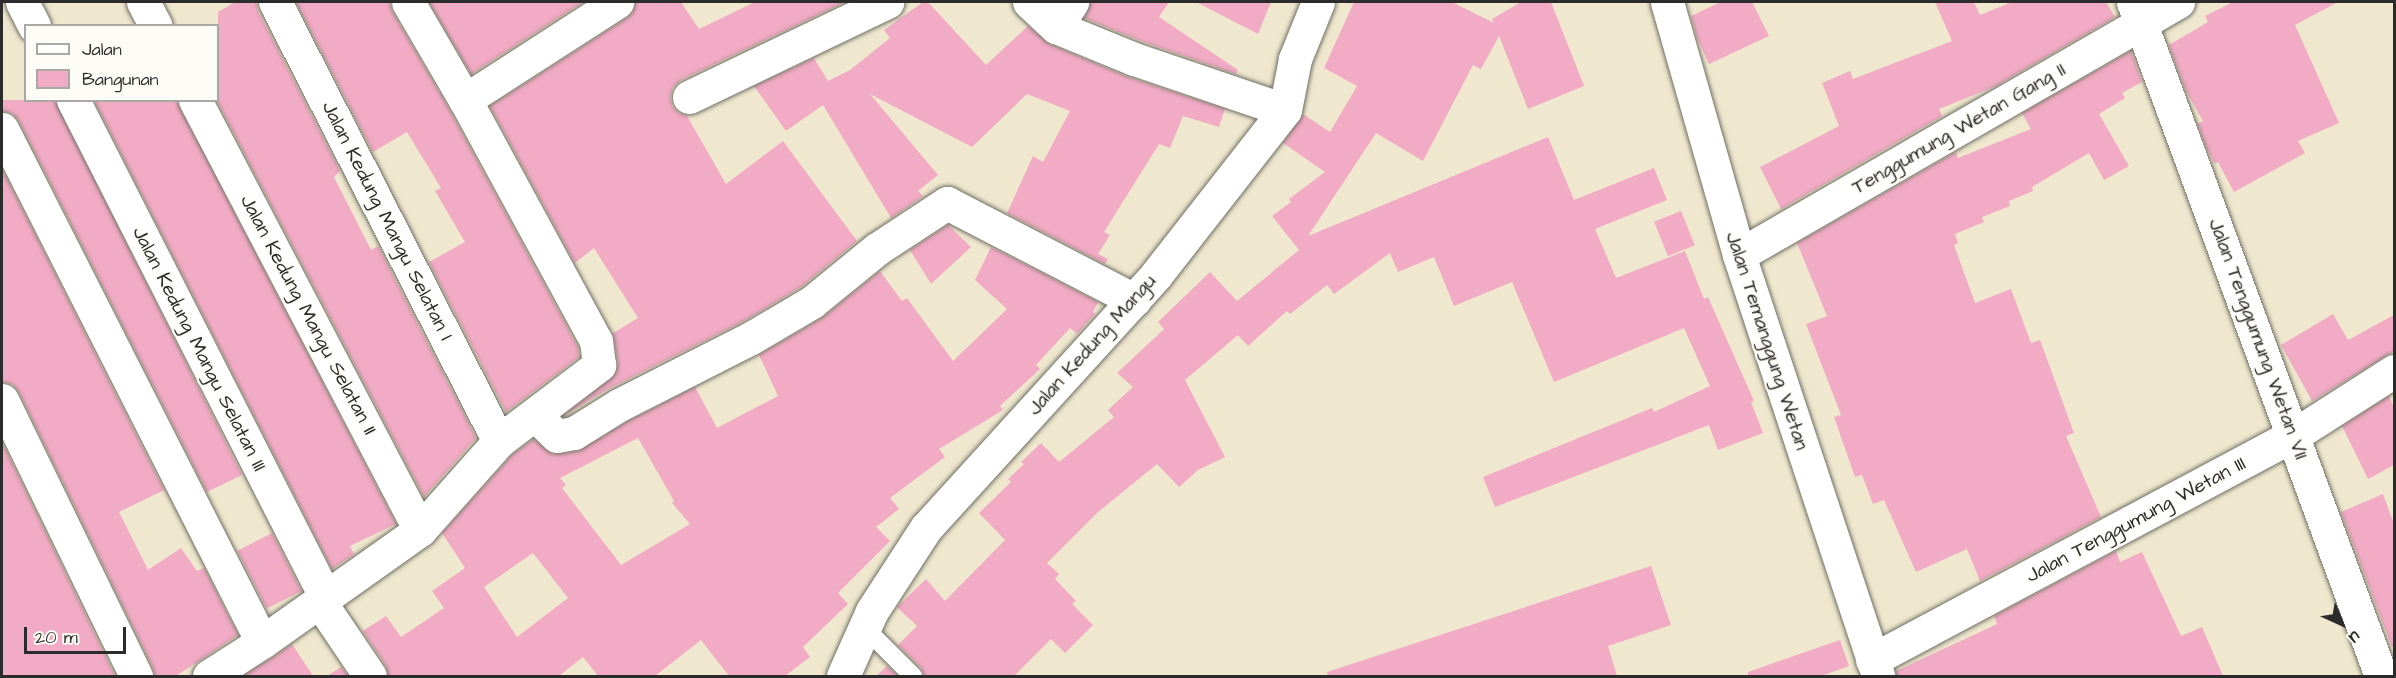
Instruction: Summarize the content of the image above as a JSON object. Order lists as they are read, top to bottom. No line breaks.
{"streets":{"street":["Tenggumung Wetan Gang II","Jalan Kedung Mangu Selatan I","Jalan Kedung Mangu Selatan II","Jalan Tenggumung Wetan VII","Jalan Temanggung Wetan","Jalan Kedung Mangu","Jalan Kedung Mangu Selatan III","Jalan Tenggumung Wetan III"]},"crossings":[["Tenggumung Wetan Gang II","Jalan Tenggumung Wetan VII"],["Tenggumung Wetan Gang II","Jalan Temanggung Wetan"],["Jalan Tenggumung Wetan VII","Jalan Tenggumung Wetan III"],["Jalan Temanggung Wetan","Jalan Tenggumung Wetan III"]],"legend":["Jalan","Bangunan"],"scale_bar":"20 m","north":"bottom right"}
